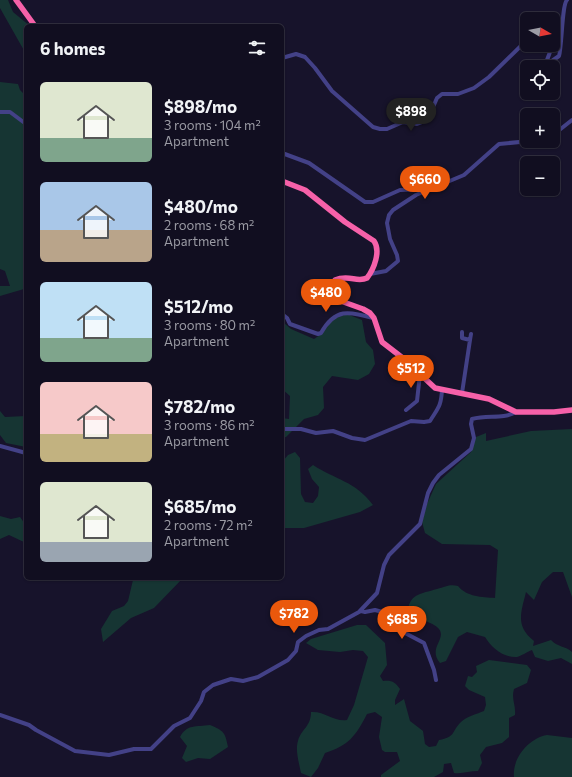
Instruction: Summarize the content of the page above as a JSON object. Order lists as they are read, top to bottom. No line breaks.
{"north":"right","page":{"map_buttons":["+","−"],"heading":"6 homes","list":[{"name":"$898/mo","note":"3 rooms · 104 m² · Apartment"},{"name":"$480/mo","note":"2 rooms · 68 m² · Apartment"},{"name":"$512/mo","note":"3 rooms · 80 m² · Apartment"},{"name":"$782/mo","note":"3 rooms · 86 m² · Apartment"},{"name":"$685/mo","note":"2 rooms · 72 m² · Apartment"}],"price":["$898","$660","$480","$512","$782","$685"]}}
